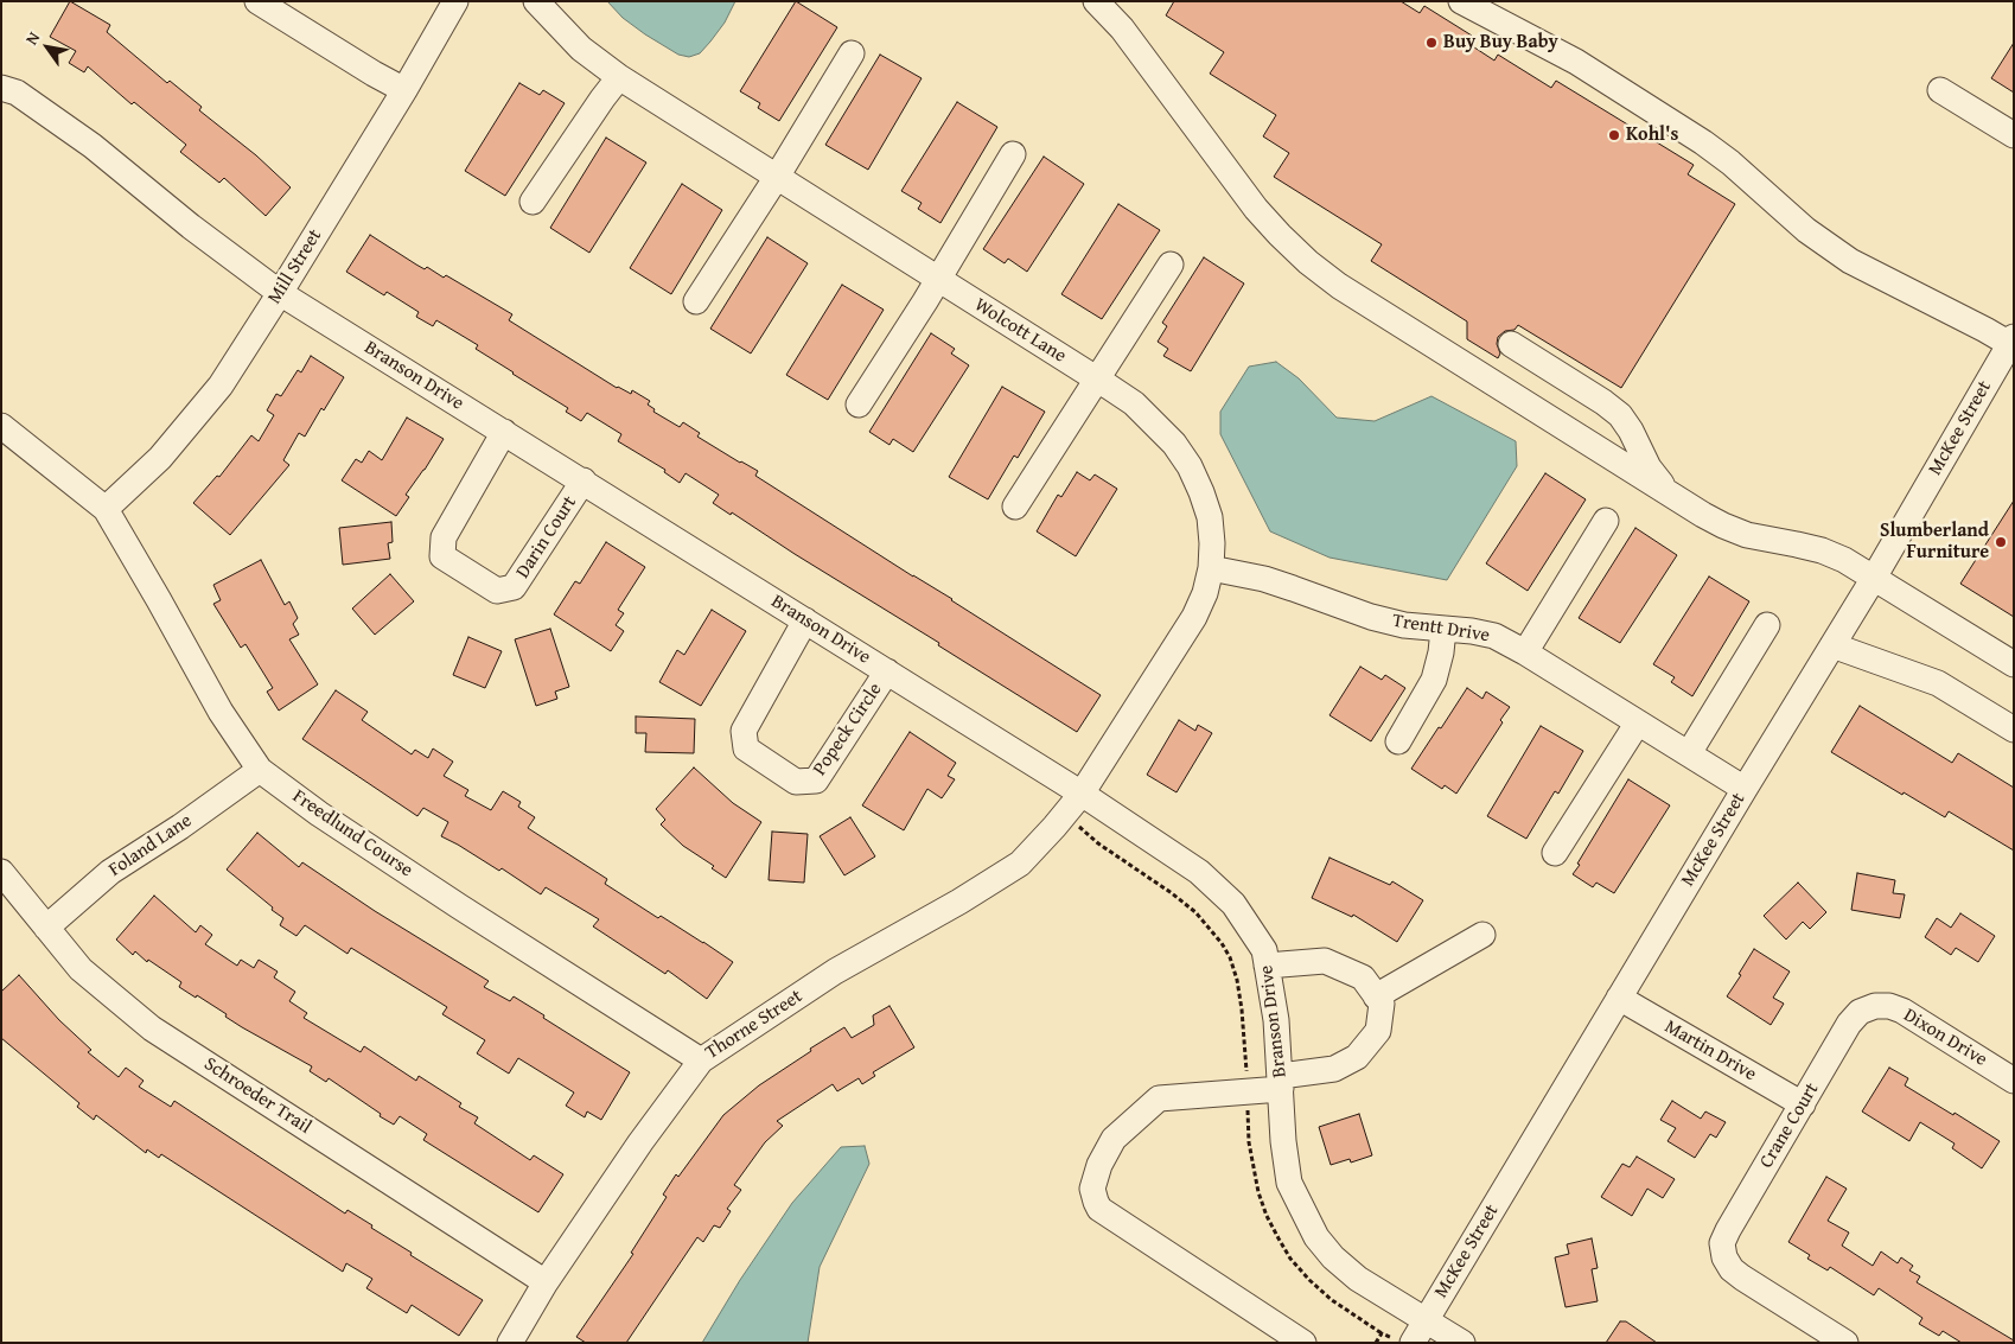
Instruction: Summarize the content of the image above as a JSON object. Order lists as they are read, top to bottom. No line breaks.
{"streets":{"street":["Mill Street","Wolcott Lane","Branson Drive","McKee Street","Darin Court","Trentt Drive","Popeck Circle","Freedlund Course","Foland Lane","Thorne Street","Dixon Drive","Martin Drive","Schroeder Trail","Crane Court"]},"crossings":[["Mill Street","Branson Drive"],["Mill Street","Freedlund Course"],["Wolcott Lane","Branson Drive"],["Wolcott Lane","Trentt Drive"],["Wolcott Lane","Thorne Street"],["Branson Drive","McKee Street"],["Branson Drive","Darin Court"],["Branson Drive","Popeck Circle"],["Branson Drive","Thorne Street"],["McKee Street","Trentt Drive"],["McKee Street","Martin Drive"],["Freedlund Course","Foland Lane"],["Freedlund Course","Thorne Street"],["Foland Lane","Schroeder Trail"],["Thorne Street","Schroeder Trail"],["Dixon Drive","Crane Court"],["Martin Drive","Crane Court"]],"places":["Buy Buy Baby","Kohl's","Slumberland Furniture"],"north":"top left"}
